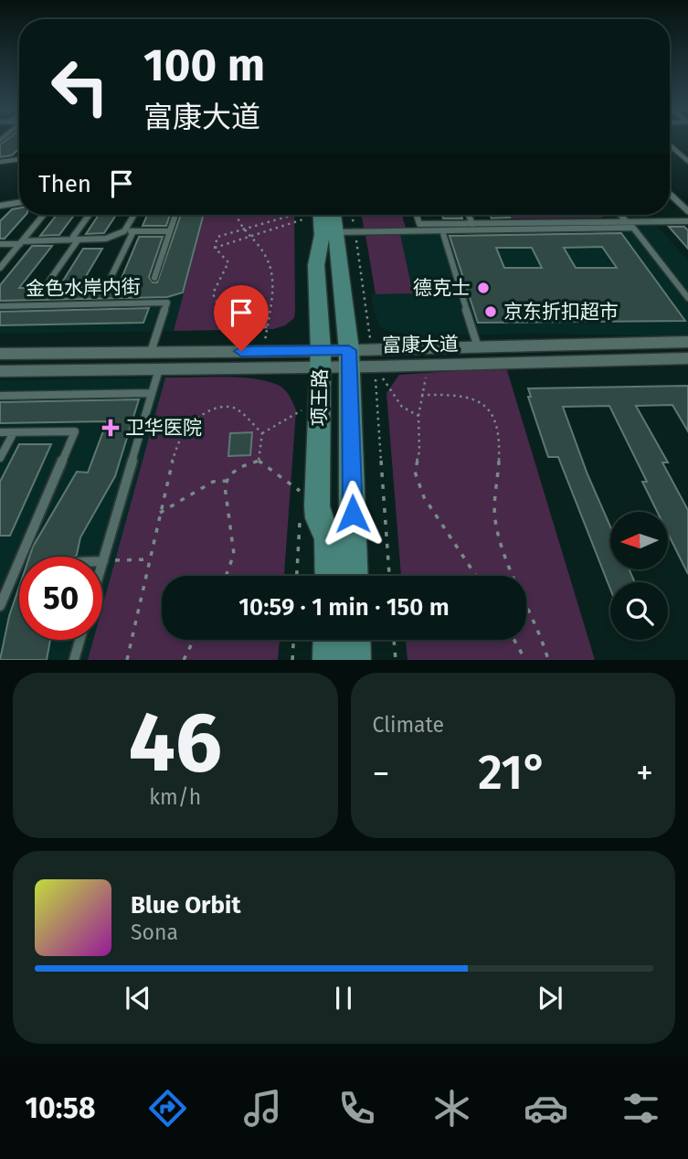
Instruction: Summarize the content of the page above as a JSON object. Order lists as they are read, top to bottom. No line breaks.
{"streets":{"main road":["项王路"],"street":["富康大道"],"lane":["金色水岸内街"]},"crossings":[["金色水岸内街","富康大道"],["富康大道","项王路"]],"places":{"other":["德克士","京东折扣超市"],"health":["卫华医院"]},"north":"left","page":{"turn":["100 m","富康大道"],"then":"Then","limit":"50","trip":"10:59 · 1 min · 150 m","tile":[["46","km/h"],"Climate"],"heat":["−","21°","+"],"song":["Blue Orbit","Sona"],"tabs":"10:58"}}
